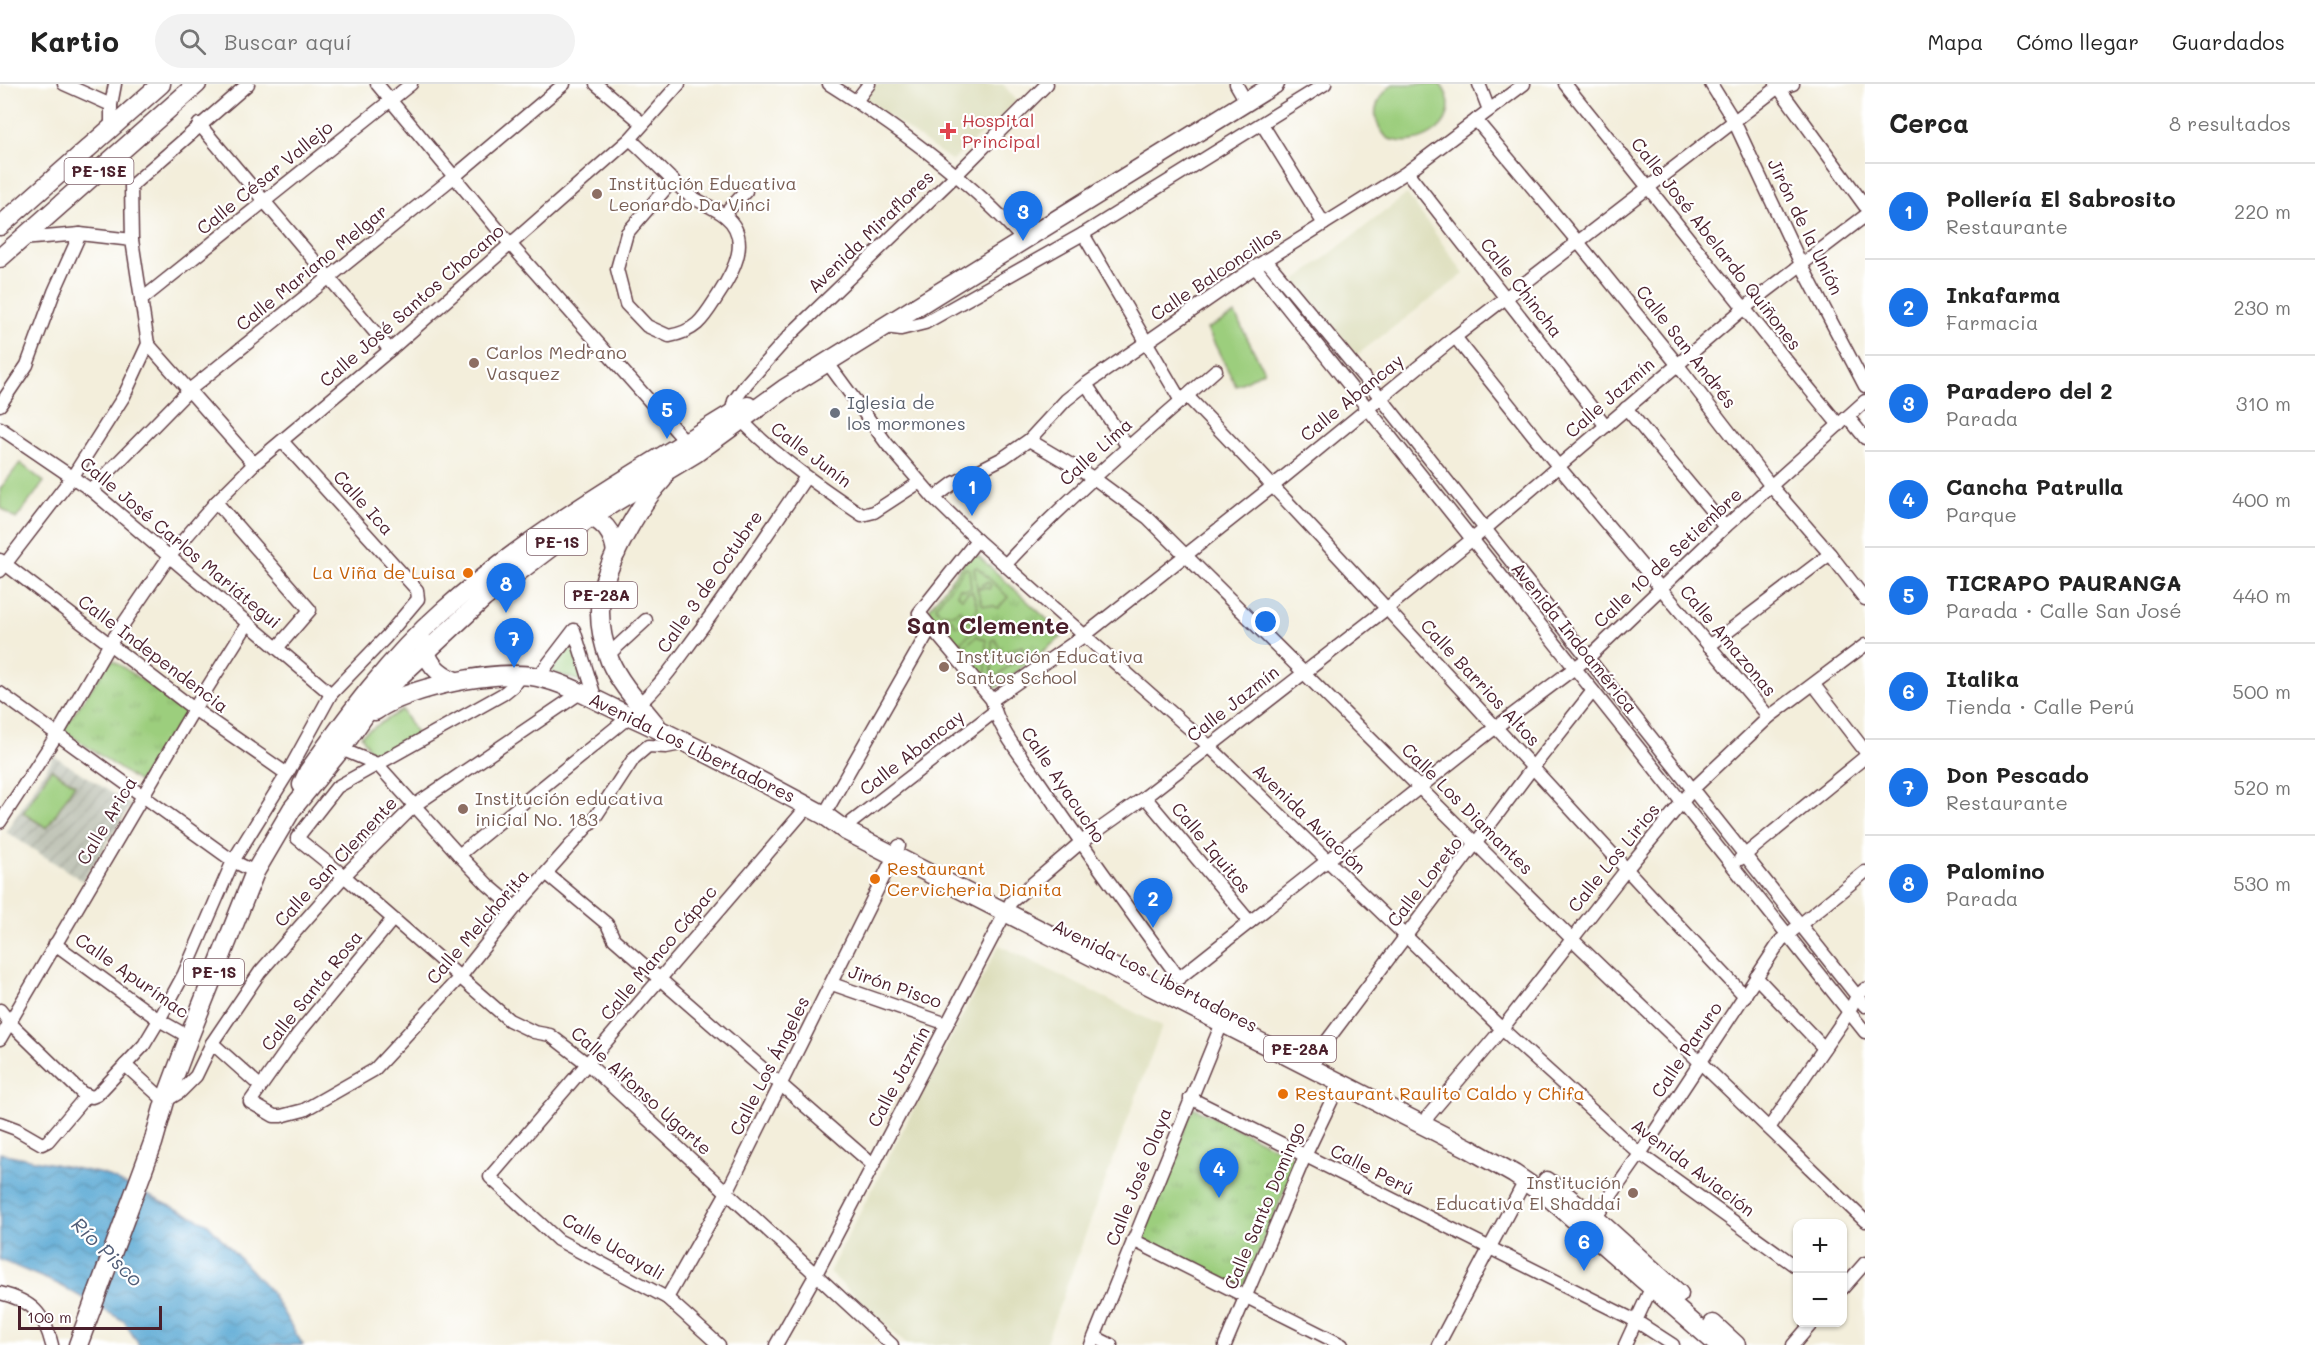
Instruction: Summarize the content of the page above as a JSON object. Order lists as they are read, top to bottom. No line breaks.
{"streets":{"highway":["PE-1SE","PE-1S","PE-28A","Avenida Los Libertadores"],"street":["Calle César Vallejo","Jirón de la Unión","Avenida Miraflores","Calle José Abelardo Quiñones","Calle Mariano Melgar","Calle Balconcillos","Calle Chincha","Calle José Santos Chocano","Calle San Andrés","Calle Abancay","Calle Jazmín","Calle Lima","Calle Junín","Calle Ica","Calle José Carlos Mariátegui","Calle 10 de Setiembre","Calle 3 de Octubre","Avenida Indoamérica","Calle Amazonas","Calle Independencia","Calle Barrios Altos","Calle Ayacucho","Calle Los Diamantes","Avenida Aviación","Calle Arica","Calle Iquitos","Calle Los Lirios","Calle San Clemente","Calle Loreto","Calle Melchorita","Calle Manco Cápac","Calle Apurímac","Jirón Pisco","Calle Santa Rosa","Calle Paruro","Calle Los Ángeles","Calle Alfonso Ugarte","Calle Perú","Calle José Olaya","Calle Santo Domingo","Calle Ucayali"]},"crossings":[["Jirón de la Unión","Calle Abancay"],["Jirón de la Unión","Calle Jazmín"],["Avenida Miraflores","Calle Junín"],["Avenida Miraflores","PE-1S"],["Calle José Abelardo Quiñones","Calle Abancay"],["Calle José Abelardo Quiñones","Calle Jazmín"],["Calle José Abelardo Quiñones","Calle 10 de Setiembre"],["Calle Mariano Melgar","Calle José Carlos Mariátegui"],["Calle Balconcillos","Calle Chincha"],["Calle Balconcillos","Calle San Andrés"],["Calle Balconcillos","Avenida Indoamérica"],["Calle Balconcillos","Calle Barrios Altos"],["Calle Balconcillos","Calle Los Diamantes"],["Calle Balconcillos","Avenida Aviación"],["Calle Chincha","Calle Abancay"],["Calle Chincha","Calle Jazmín"],["Calle José Santos Chocano","Calle Ica"],["Calle José Santos Chocano","Calle José Carlos Mariátegui"],["Calle José Santos Chocano","Calle Independencia"],["Calle San Andrés","Calle Abancay"],["Calle San Andrés","Calle Jazmín"],["Calle San Andrés","Calle 10 de Setiembre"],["Calle Abancay","Avenida Indoamérica"],["Calle Abancay","Calle Amazonas"],["Calle Abancay","Calle Barrios Altos"],["Calle Abancay","Avenida Los Libertadores"],["Calle Abancay","Calle Ayacucho"],["Calle Abancay","Calle Los Diamantes"],["Calle Abancay","Avenida Aviación"],["Calle Jazmín","Avenida Indoamérica"],["Calle Jazmín","Calle Amazonas"],["Calle Jazmín","Calle Barrios Altos"],["Calle Jazmín","Avenida Los Libertadores"],["Calle Jazmín","Calle Ayacucho"],["Calle Jazmín","Calle Los Diamantes"],["Calle Jazmín","Avenida Aviación"],["Calle Jazmín","Calle Iquitos"],["Calle Jazmín","Jirón Pisco"],["Calle Jazmín","Calle Alfonso Ugarte"],["Calle Lima","Calle Barrios Altos"],["Calle Lima","Calle Los Diamantes"],["Calle Lima","Avenida Aviación"],["Calle Junín","PE-1S"],["Calle Junín","Calle 3 de Octubre"],["Calle Junín","Avenida Aviación"],["Calle Ica","Calle José Carlos Mariátegui"],["PE-1S","PE-28A"],["PE-1S","Avenida Los Libertadores"],["PE-1S","Avenida Aviación"],["PE-1S","Calle San Clemente"],["PE-1S","Calle Apurímac"],["Calle José Carlos Mariátegui","Calle Arica"],["Calle 10 de Setiembre","Avenida Indoamérica"],["Calle 10 de Setiembre","Calle Amazonas"],["Calle 10 de Setiembre","Calle Barrios Altos"],["Calle 10 de Setiembre","Avenida Los Libertadores"],["Calle 10 de Setiembre","Calle Ayacucho"],["Calle 10 de Setiembre","Calle Los Diamantes"],["Calle 10 de Setiembre","Avenida Aviación"],["Calle 10 de Setiembre","Calle Iquitos"],["Calle 3 de Octubre","PE-28A"],["Calle 3 de Octubre","Avenida Los Libertadores"],["PE-28A","Avenida Los Libertadores"],["Avenida Indoamérica","Calle Los Lirios"],["Avenida Indoamérica","Calle Loreto"],["Avenida Indoamérica","Calle Paruro"],["Calle Amazonas","Calle Los Lirios"],["Calle Independencia","Calle Arica"],["Calle Barrios Altos","Calle Los Lirios"],["Calle Barrios Altos","Calle Loreto"],["Calle Barrios Altos","Calle Paruro"],["Avenida Los Libertadores","Calle Ayacucho"],["Avenida Los Libertadores","Calle Los Lirios"],["Avenida Los Libertadores","Calle San Clemente"],["Avenida Los Libertadores","Calle Loreto"],["Avenida Los Libertadores","Calle Melchorita"],["Avenida Los Libertadores","Calle Manco Cápac"],["Avenida Los Libertadores","Calle Paruro"],["Avenida Los Libertadores","Calle Los Ángeles"],["Avenida Los Libertadores","Calle José Olaya"],["Avenida Los Libertadores","Calle Santo Domingo"],["Calle Ayacucho","Avenida Aviación"],["Calle Los Diamantes","Calle Los Lirios"],["Calle Los Diamantes","Calle Loreto"],["Calle Los Diamantes","Calle Paruro"],["Avenida Aviación","Calle Los Lirios"],["Avenida Aviación","Calle Loreto"],["Avenida Aviación","Calle Paruro"],["Calle Arica","Calle Apurímac"],["Calle San Clemente","Calle Alfonso Ugarte"],["Calle Melchorita","Calle Santa Rosa"],["Calle Melchorita","Calle Alfonso Ugarte"],["Calle Manco Cápac","Calle Alfonso Ugarte"],["Calle Manco Cápac","Calle Ucayali"],["Jirón Pisco","Calle Los Ángeles"],["Calle Santa Rosa","Calle Alfonso Ugarte"],["Calle Los Ángeles","Calle Alfonso Ugarte"],["Calle Los Ángeles","Calle Ucayali"],["Calle Perú","Calle José Olaya"],["Calle Perú","Calle Santo Domingo"]],"districts":["San Clemente"],"water":["Río Pisco"],"places":{"health":["Hospital Principal"],"other":["Institución Educativa Leonardo Da Vinci","Carlos Medrano Vasquez","Iglesia de los mormones","La Viña de Luisa","Institución Educativa Santos School","Institución educativa inicial No. 183","Restaurant Cervicheria Dianita","Restaurant Raulito Caldo y Chifa","Institución Educativa El Shaddai"]},"scale_bar":"100 m","page":{"header":"Kartio","search":"Buscar aquí","nav":["Mapa","Cómo llegar","Guardados"],"heading":["Cerca","8 resultados"],"list":[{"mark":"1","name":"Pollería El Sabrosito","note":"Restaurante","value":"220 m"},{"mark":"2","name":"Inkafarma","note":"Farmacia","value":"230 m"},{"mark":"3","name":"Paradero del 2","note":"Parada","value":"310 m"},{"mark":"4","name":"Cancha Patrulla","note":"Parque","value":"400 m"},{"mark":"5","name":"TICRAPO PAURANGA","note":"Parada · Calle San José","value":"440 m"},{"mark":"6","name":"Italika","note":"Tienda · Calle Perú","value":"500 m"},{"mark":"7","name":"Don Pescado","note":"Restaurante","value":"520 m"},{"mark":"8","name":"Palomino","note":"Parada","value":"530 m"}],"pins":["3","5","1","8","7","2","4","6"],"map_buttons":["+","−"],"scale":"100 m"}}
